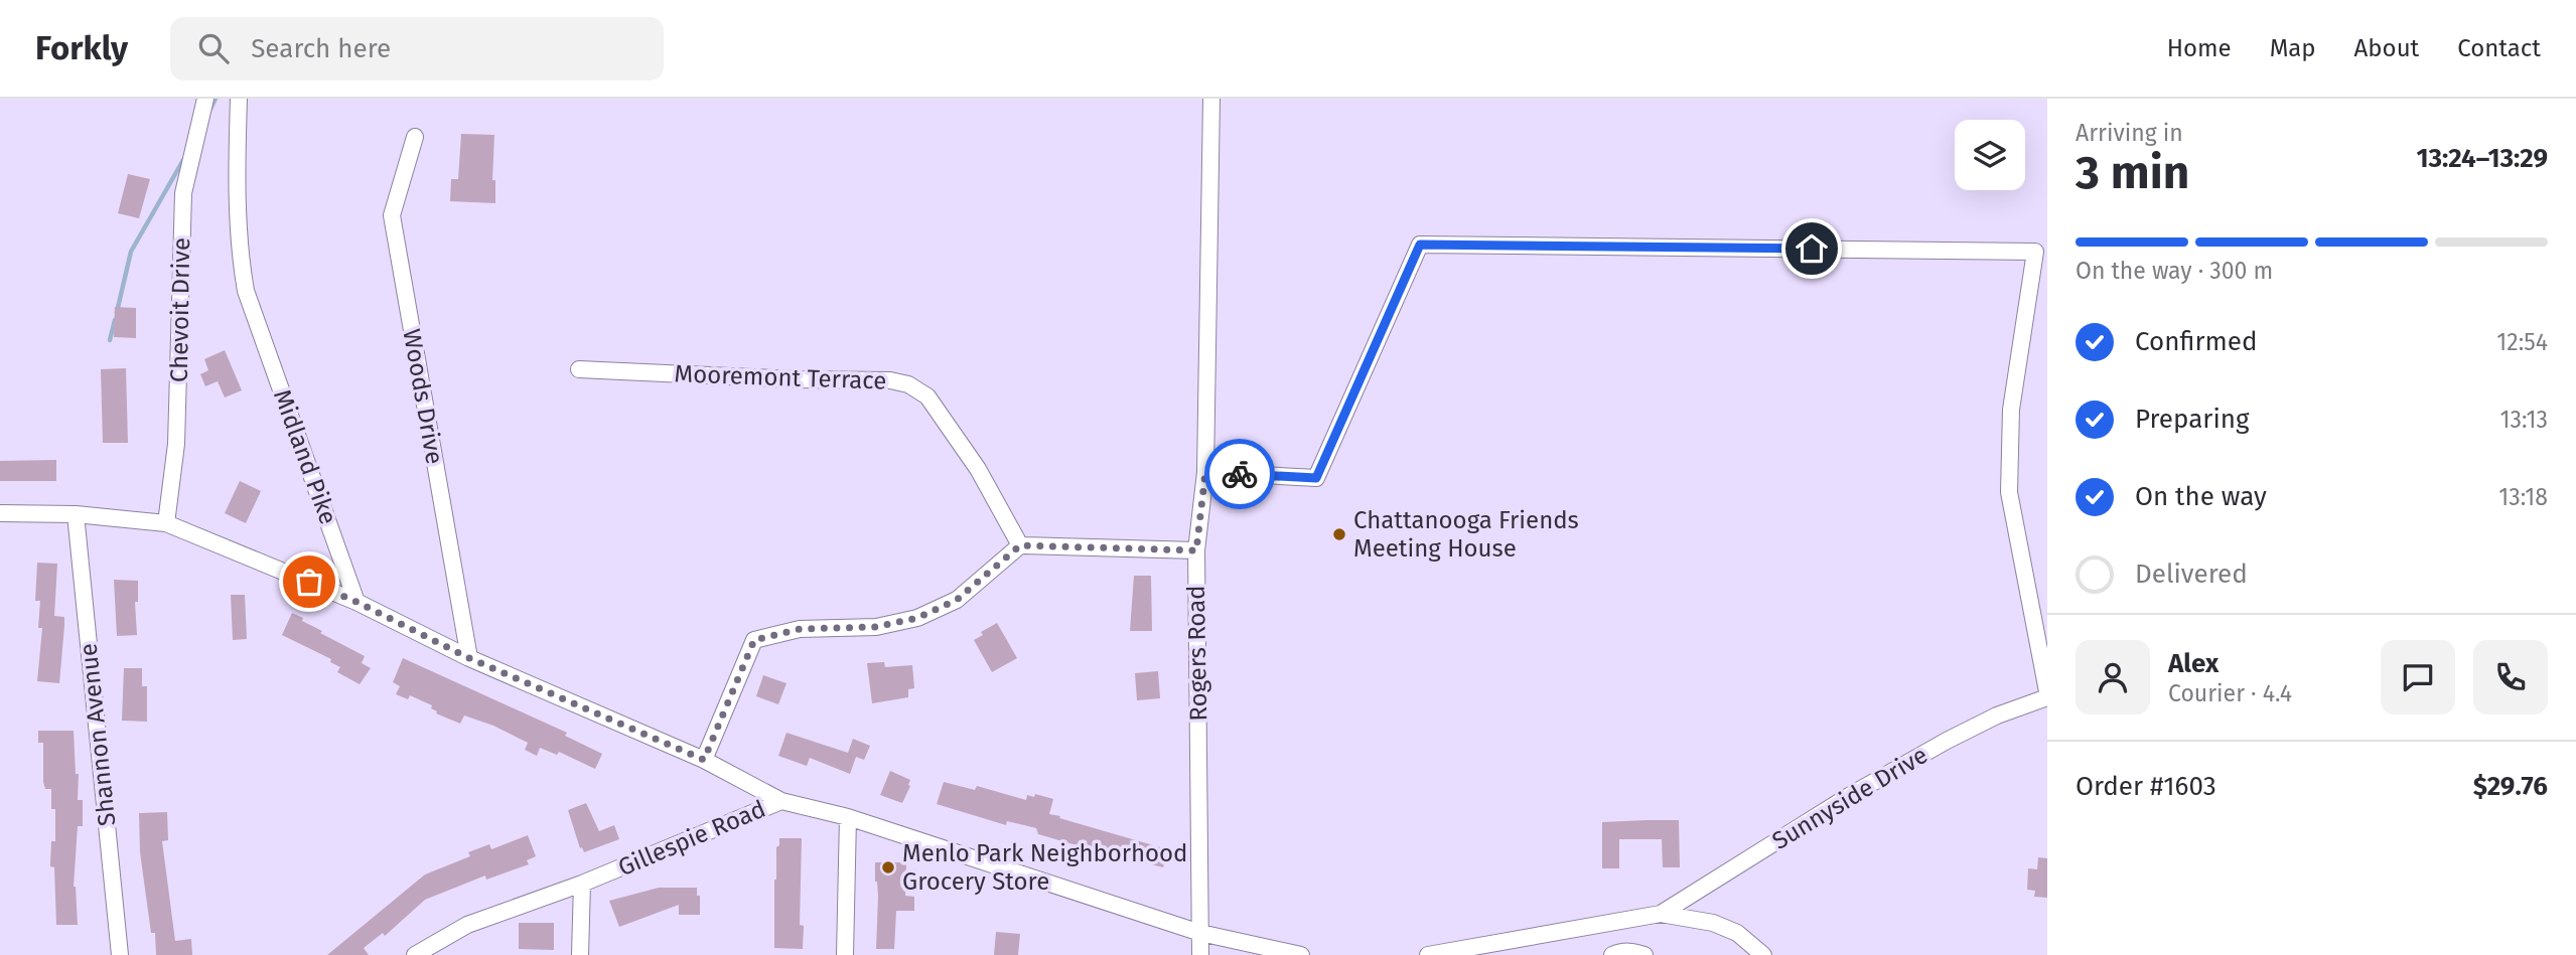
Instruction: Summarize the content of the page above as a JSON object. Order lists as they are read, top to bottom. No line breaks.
{"streets":{"street":["Chevoit Drive","Mooremont Terrace","Woods Drive","Midland Pike","Rogers Road","Shannon Avenue","Sunnyside Drive","Gillespie Road"]},"crossings":[["Rogers Road","Gillespie Road"]],"places":["Chattanooga Friends Meeting House","Menlo Park Neighborhood Grocery Store"],"page":{"header":"Forkly","search":"Search here","nav":["Home","Map","About","Contact"],"heading":["3 min","Arriving in","13:24–13:29"],"panel":["Alex","Courier · 4.4","Order #1603","$29.76"],"bar":"On the way · 300 m","list":[["Confirmed","12:54"],["Preparing","13:13"],["On the way","13:18"],"Delivered"]}}
